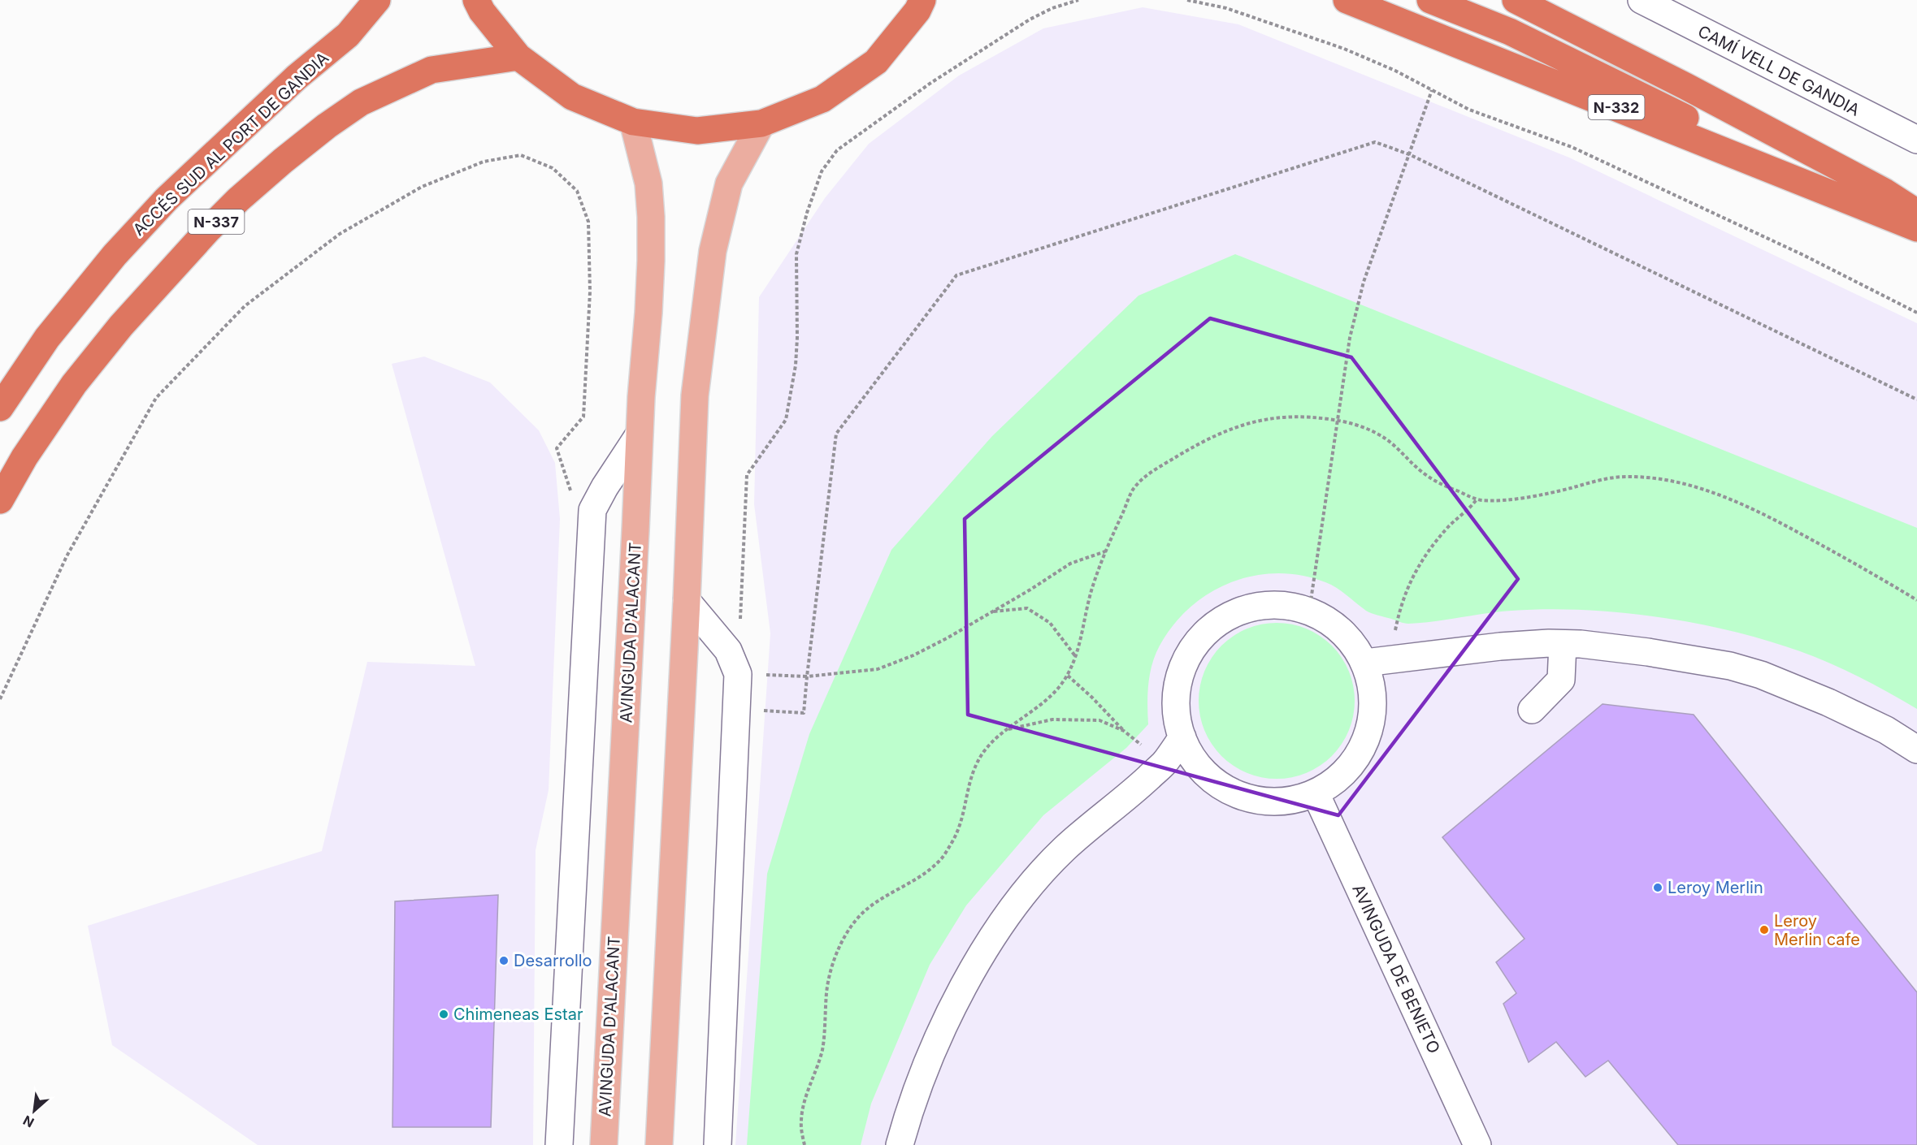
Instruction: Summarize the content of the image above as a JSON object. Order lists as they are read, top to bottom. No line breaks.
{"streets":{"highway":["N-332","ACCÉS SUD AL PORT DE GANDIA","N-337"],"main road":["AVINGUDA D'ALACANT"],"street":["CAMÍ VELL DE GANDIA","AVINGUDA DE BENIETO"]},"places":["Leroy Merlin","Leroy Merlin cafe","Desarrollo","Chimeneas Estar"],"north":"bottom left"}
